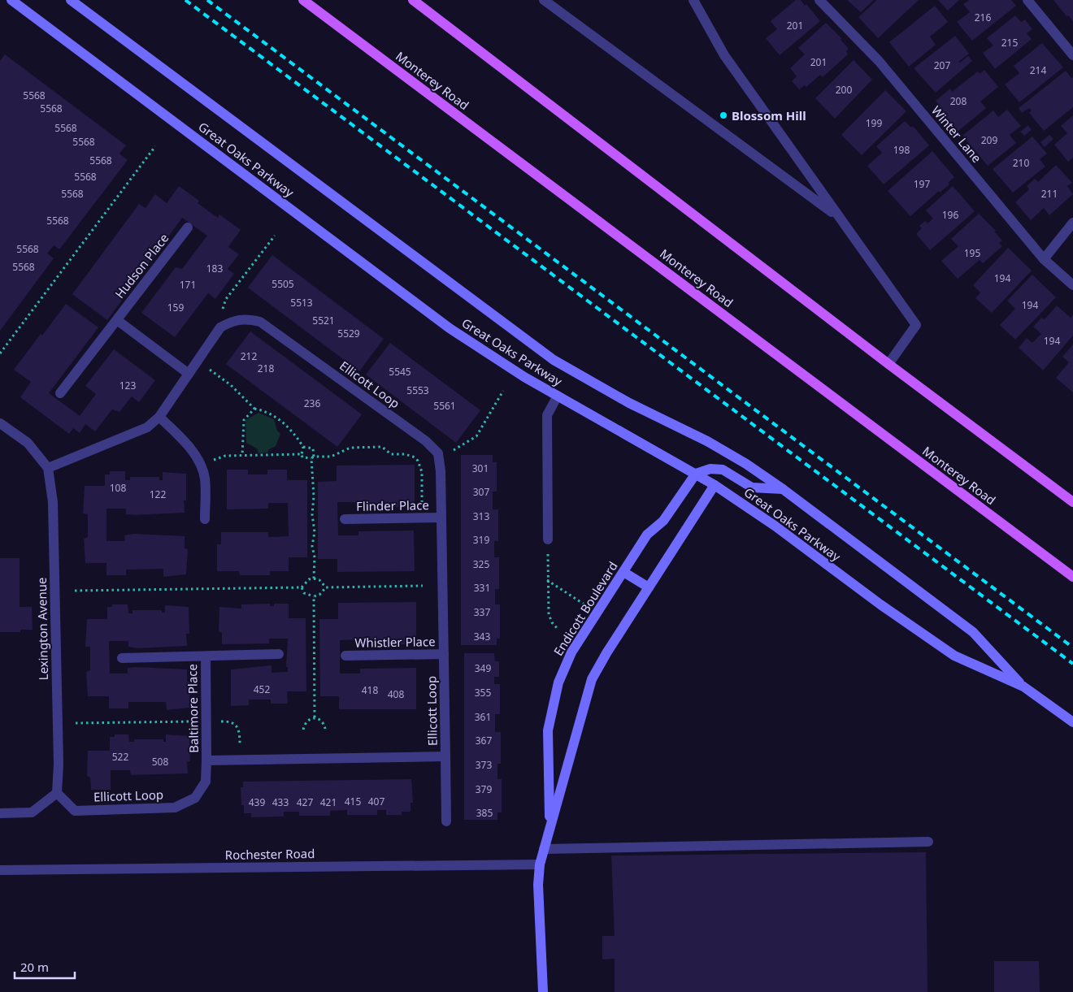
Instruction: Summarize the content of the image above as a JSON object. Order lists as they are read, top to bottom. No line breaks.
{"streets":{"main road":["Monterey Road","Great Oaks Parkway","Endicott Boulevard"],"street":["Winter Lane","Hudson Place","Ellicott Loop","Flinder Place","Lexington Avenue","Whistler Place","Baltimore Place","Rochester Road"]},"crossings":[["Great Oaks Parkway","Endicott Boulevard"],["Ellicott Loop","Flinder Place"],["Ellicott Loop","Lexington Avenue"],["Ellicott Loop","Whistler Place"],["Ellicott Loop","Baltimore Place"],["Endicott Boulevard","Rochester Road"]],"places":["Blossom Hill"],"house_numbers":["216","201","215","201","207","214","200","5568","208","5568","199","5568","209","5568","198","5568","210","5568","197","5568","211","196","5568","5568","195","5568","183","194","5505","171","5513","194","159","5521","5529","194","212","218","5545","123","5553","236","5561","301","108","307","122","313","319","325","331","337","343","349","452","418","355","408","361","367","522","508","373","379","415","407","439","433","427","421","385"],"scale_bar":"20 m"}
